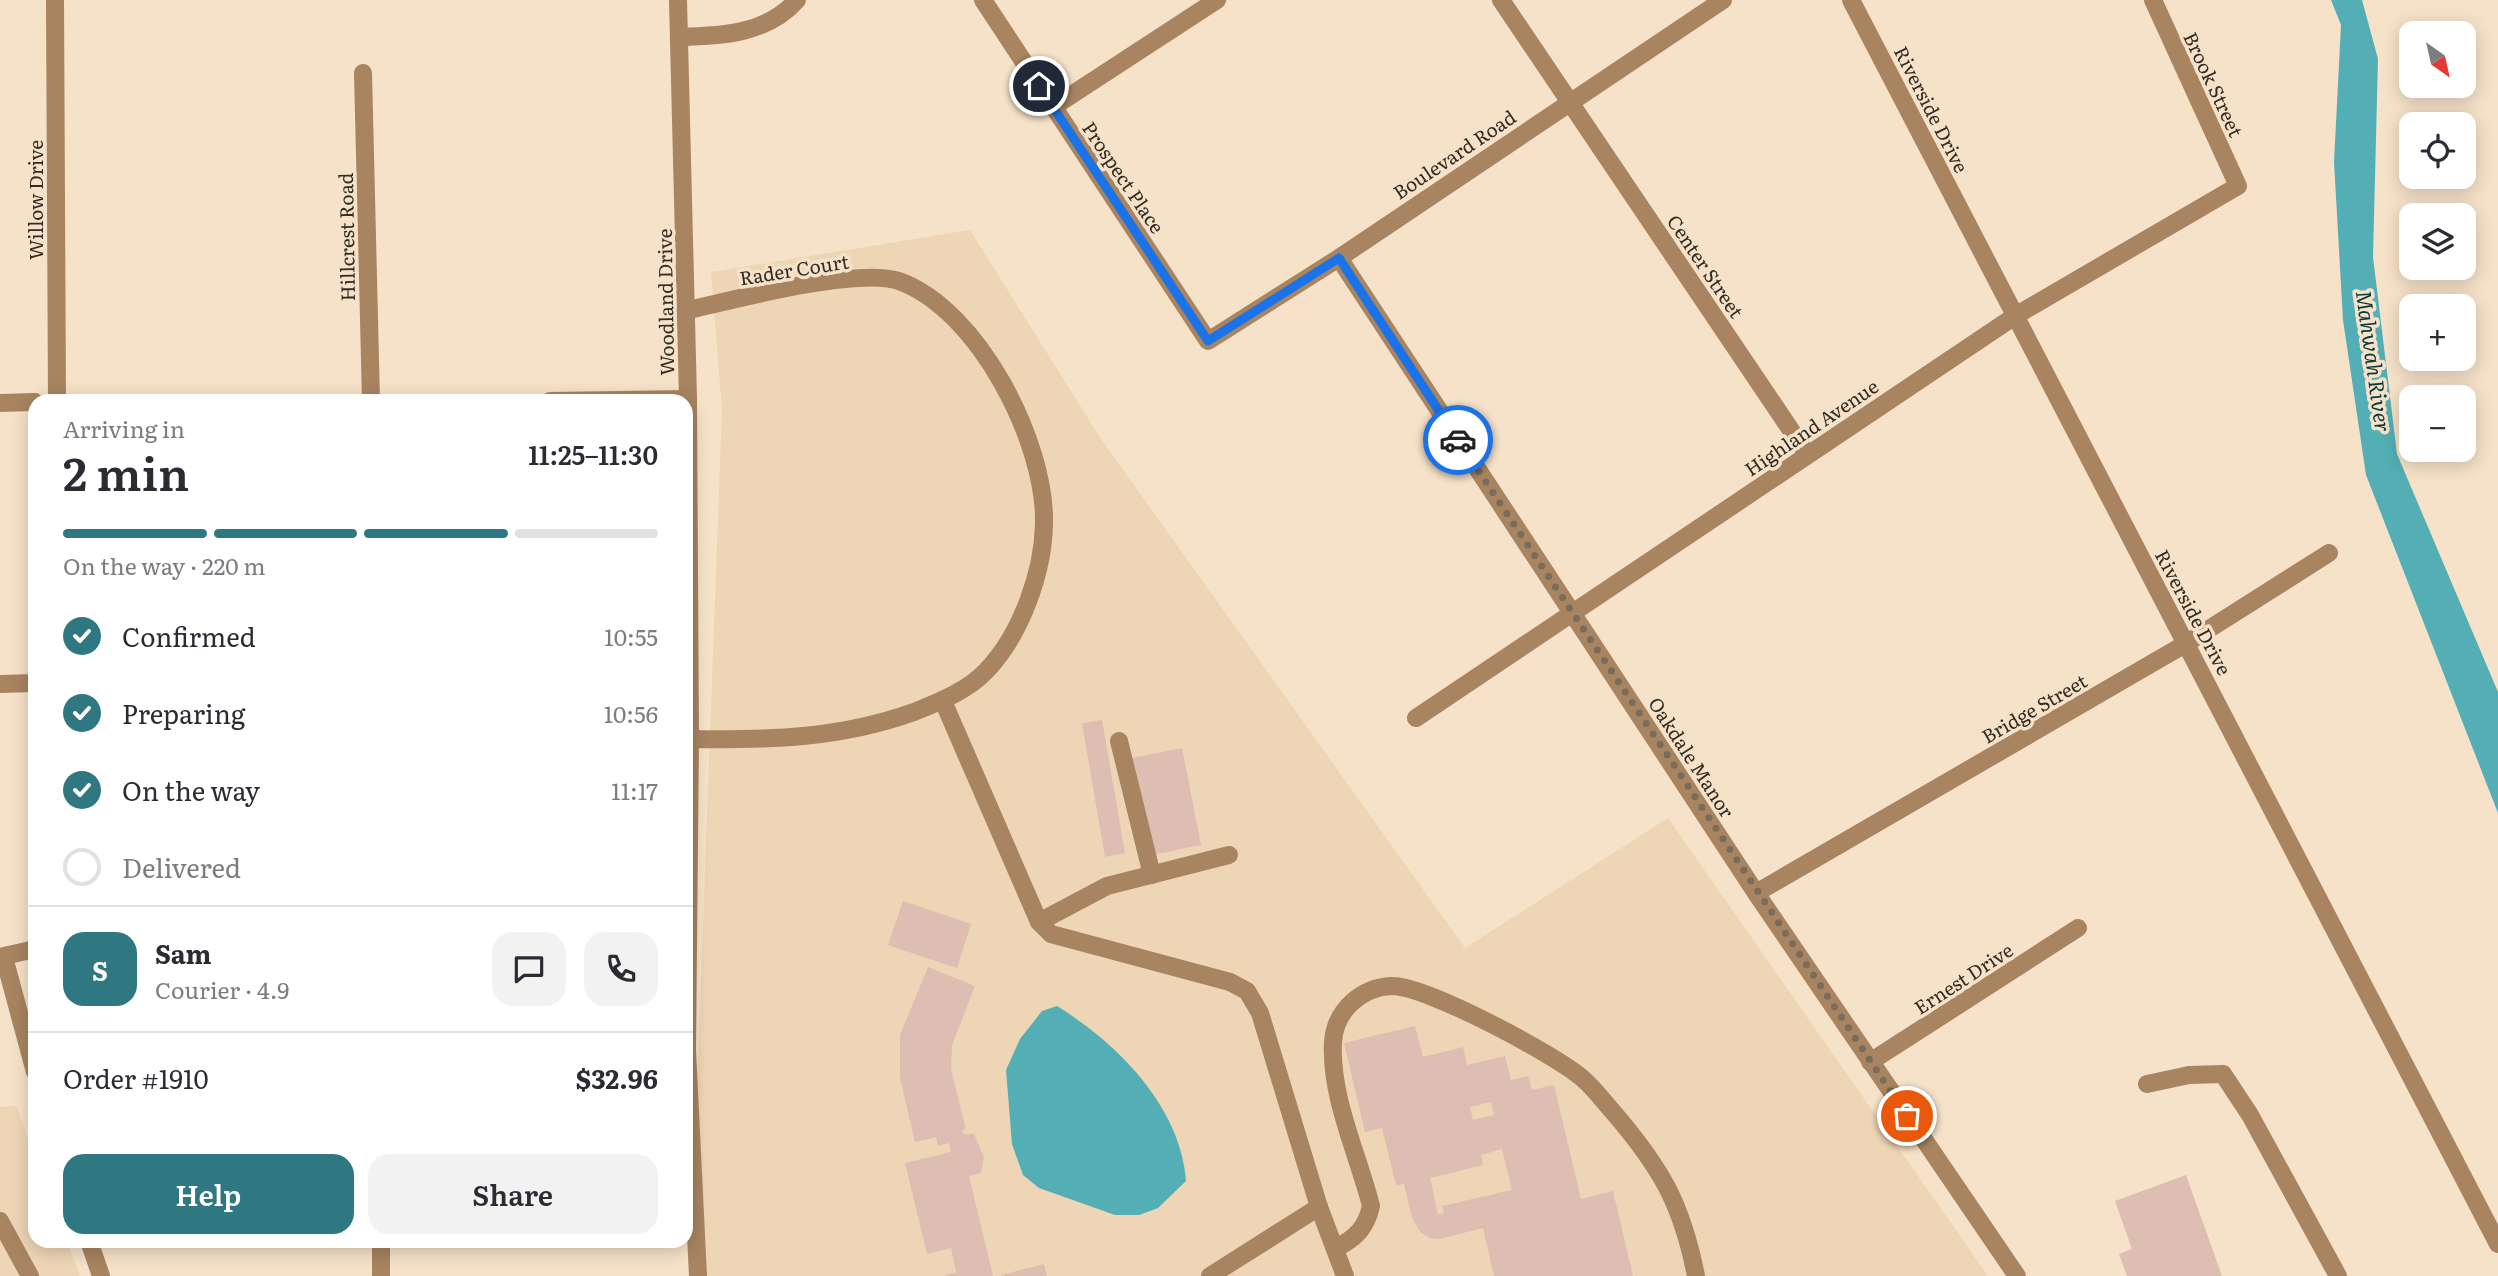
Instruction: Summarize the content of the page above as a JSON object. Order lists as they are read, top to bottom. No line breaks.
{"streets":{"street":["Brook Street","Riverside Drive","Boulevard Road","Prospect Place","Willow Drive","Hillcrest Road","Center Street","Rader Court","Woodland Drive","Highland Avenue","Bridge Street","Oakdale Manor","Ernest Drive"]},"crossings":[["Brook Street","Highland Avenue"],["Riverside Drive","Highland Avenue"],["Riverside Drive","Bridge Street"],["Boulevard Road","Prospect Place"],["Boulevard Road","Center Street"],["Boulevard Road","Oakdale Manor"],["Center Street","Highland Avenue"],["Rader Court","Woodland Drive"],["Highland Avenue","Oakdale Manor"],["Bridge Street","Oakdale Manor"],["Oakdale Manor","Ernest Drive"]],"water":["Mahwah River"],"north":"bottom right","page":{"map_buttons":["+","−"],"heading":["2 min","Arriving in","11:25–11:30"],"panel":["Sam","Courier · 4.9","Order #1910","$32.96"],"bar":"On the way · 220 m","list":[["Confirmed","10:55"],["Preparing","10:56"],["On the way","11:17"],"Delivered"],"round":"S","buttons":["Help","Share"]}}
